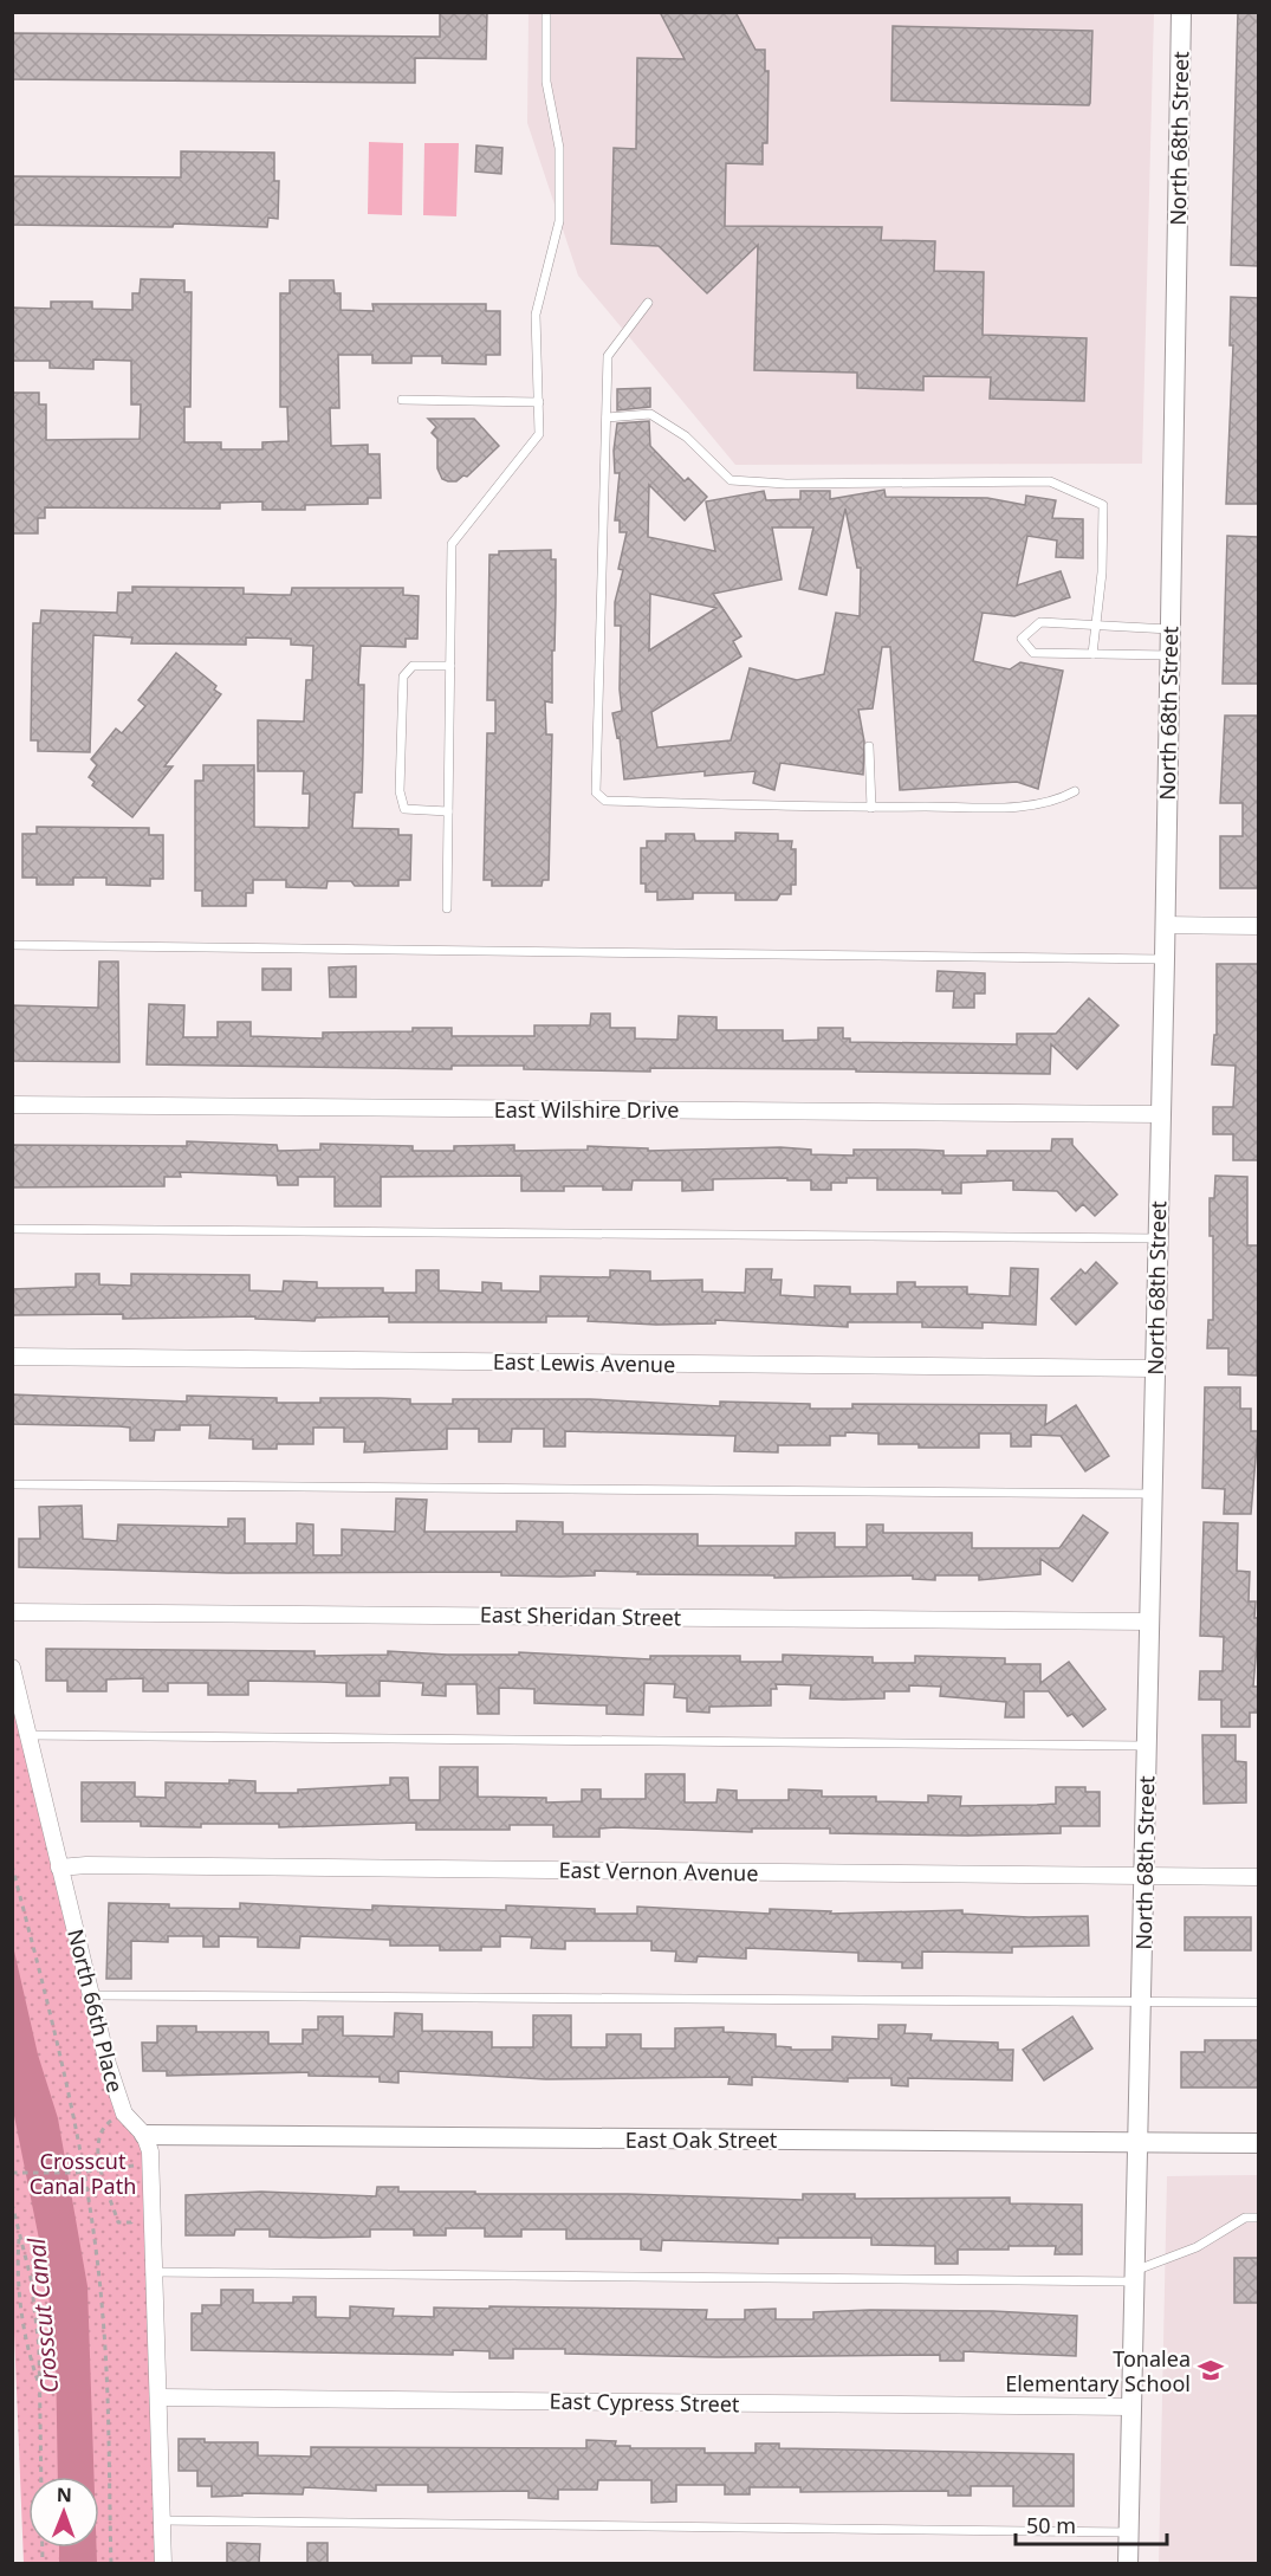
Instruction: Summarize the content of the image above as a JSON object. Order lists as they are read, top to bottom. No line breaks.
{"streets":{"street":["North 68th Street","East Wilshire Drive","East Lewis Avenue","East Sheridan Street","East Vernon Avenue","North 66th Place","East Oak Street","East Cypress Street"]},"crossings":[["North 68th Street","East Wilshire Drive"],["North 68th Street","East Lewis Avenue"],["North 68th Street","East Sheridan Street"],["North 68th Street","East Vernon Avenue"],["North 68th Street","East Oak Street"],["North 68th Street","East Cypress Street"],["East Vernon Avenue","North 66th Place"],["North 66th Place","East Oak Street"],["North 66th Place","East Cypress Street"]],"water":["Crosscut Canal"],"parks":["Crosscut Canal Path"],"places":{"school or university":["Tonalea Elementary School"]},"scale_bar":"50 m","north":"top"}
